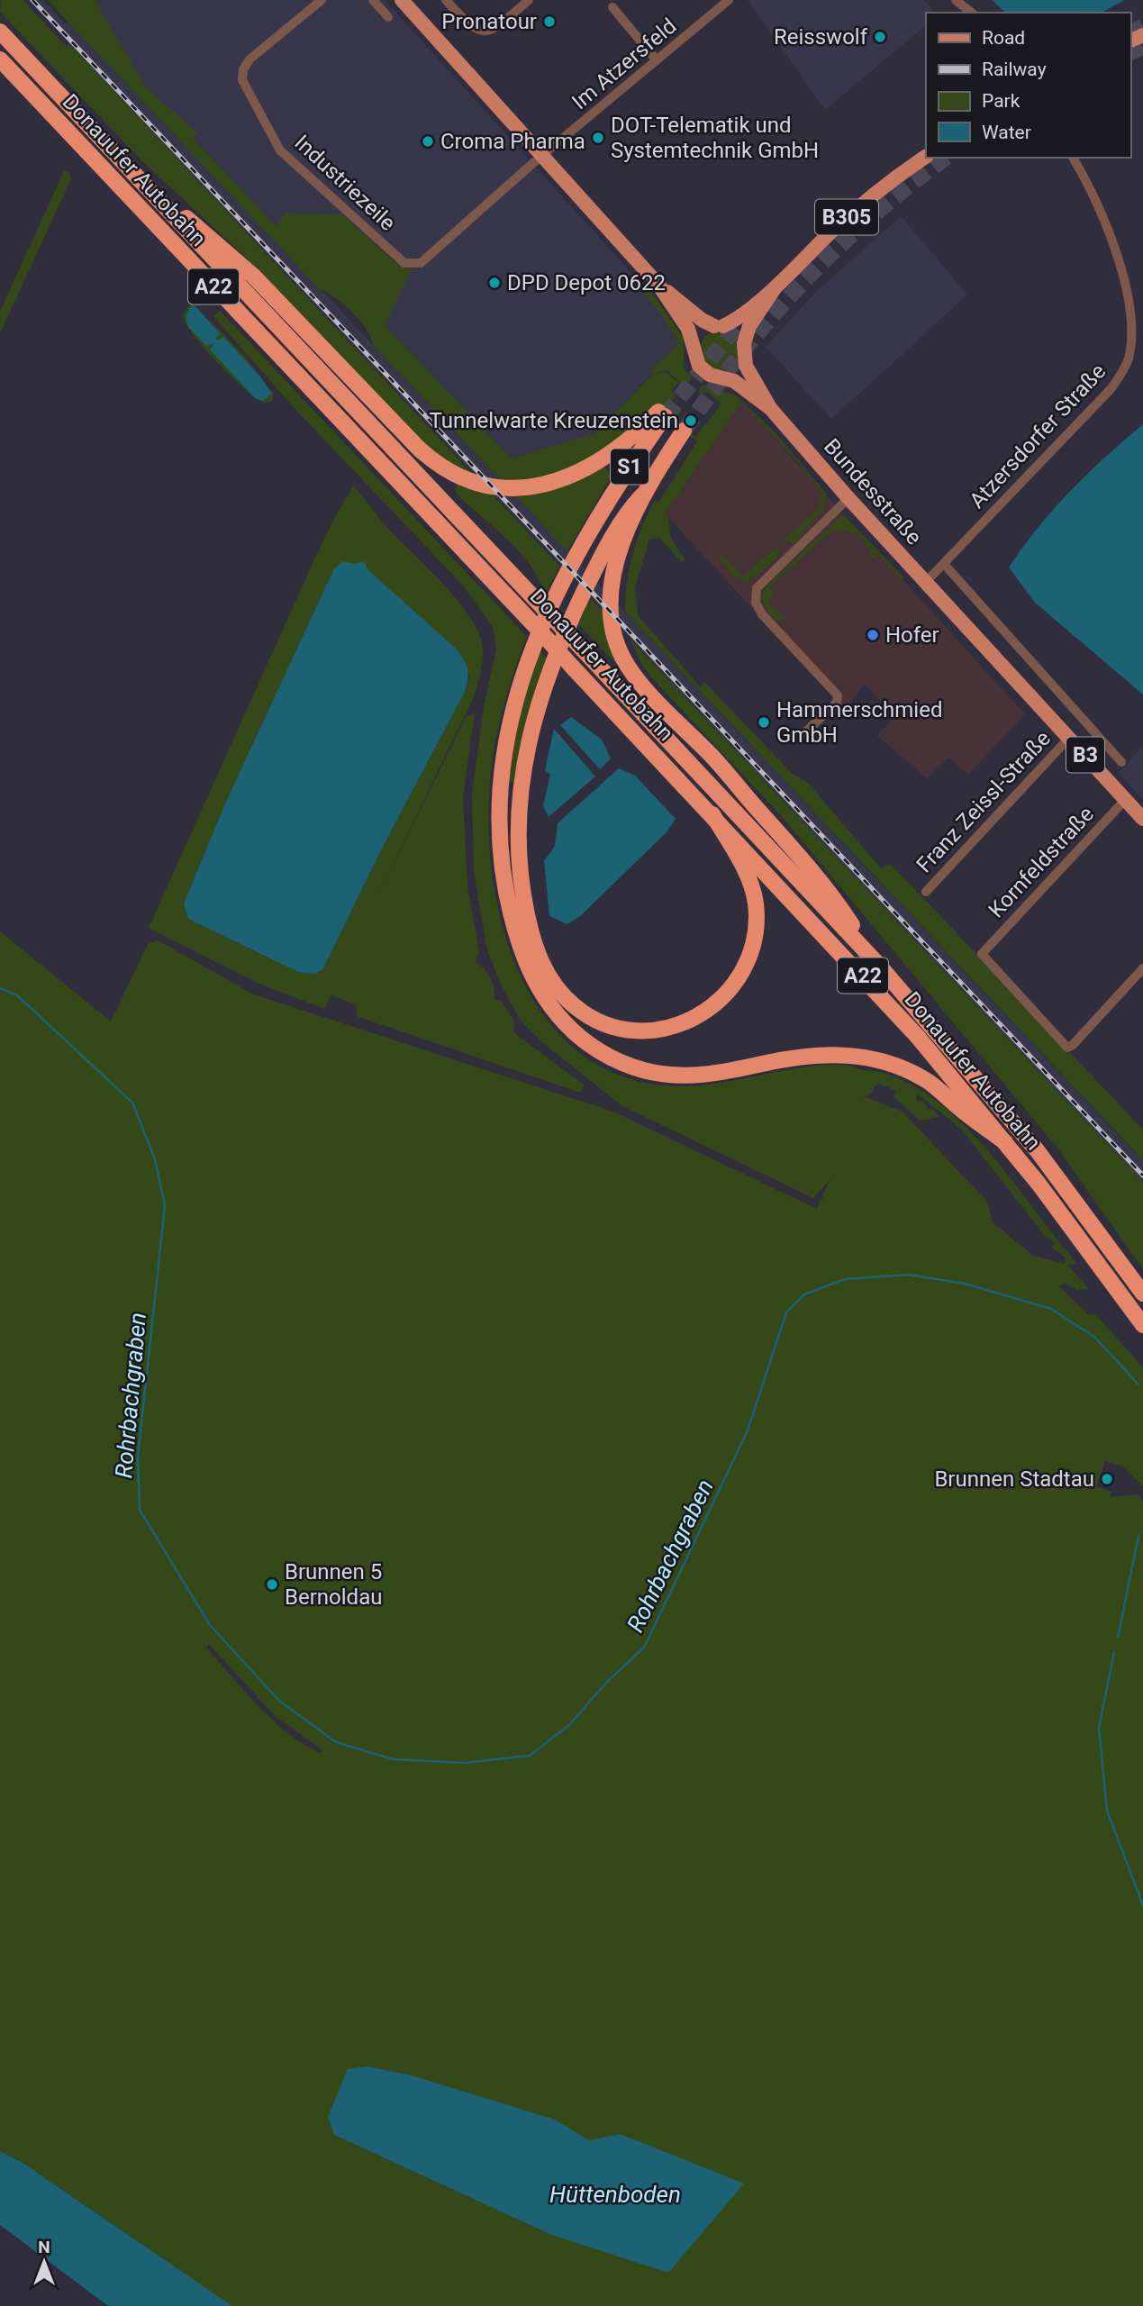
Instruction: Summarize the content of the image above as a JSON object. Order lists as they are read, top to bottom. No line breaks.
{"streets":{"highway":["Donauufer Autobahn","A22","S1"],"main road":["B305","Bundesstraße","B3"],"street":["Im Atzersfeld","Industriezeile","Atzersdorfer Straße","Franz Zeissl-Straße","Kornfeldstraße"]},"crossings":[["Im Atzersfeld","Industriezeile"],["Im Atzersfeld","B3"],["Donauufer Autobahn","S1"],["B305","B3"],["Atzersdorfer Straße","Bundesstraße"],["Bundesstraße","B3"],["Bundesstraße","Franz Zeissl-Straße"],["B3","Franz Zeissl-Straße"],["B3","Kornfeldstraße"]],"water":["Rohrbachgraben","Hüttenboden"],"places":["Pronatour","Reisswolf","DOT-Telematik und Systemtechnik GmbH","Croma Pharma","DPD Depot 0622","Tunnelwarte Kreuzenstein","Hofer","Hammerschmied GmbH","Brunnen Stadtau","Brunnen 5 Bernoldau"],"legend":["Road","Railway","Park","Water"],"north":"top"}
